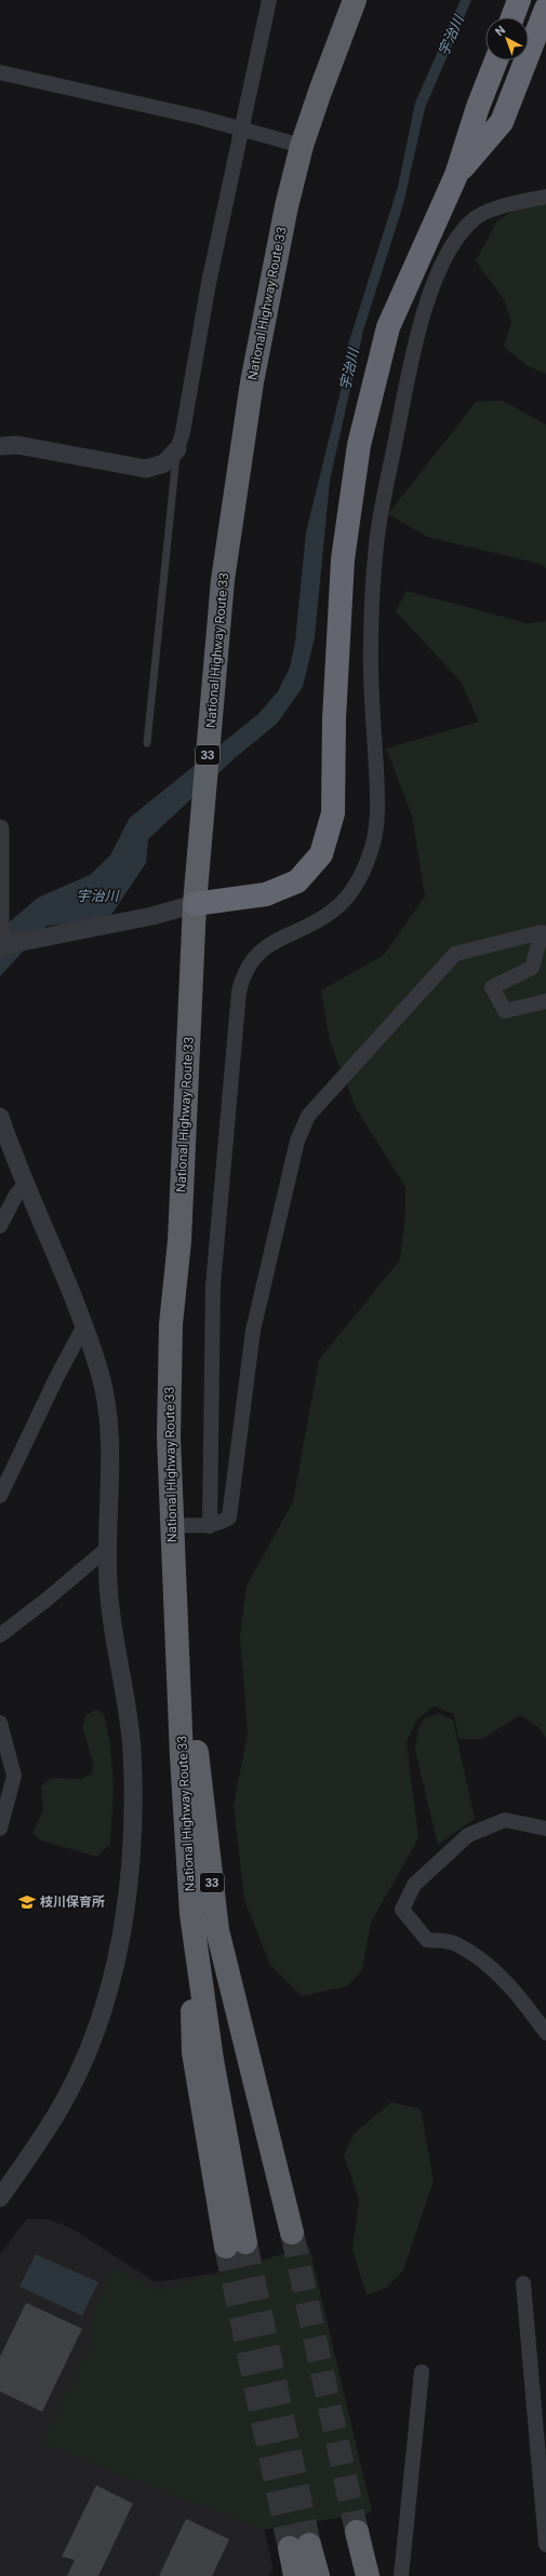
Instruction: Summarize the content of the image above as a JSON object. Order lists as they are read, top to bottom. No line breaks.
{"streets":{"highway":["National Highway Route 33","33"]},"crossings":[["National Highway Route 33","33"]],"water":["宇治川"],"places":{"school or university":["枝川保育所"]},"north":"top left"}
